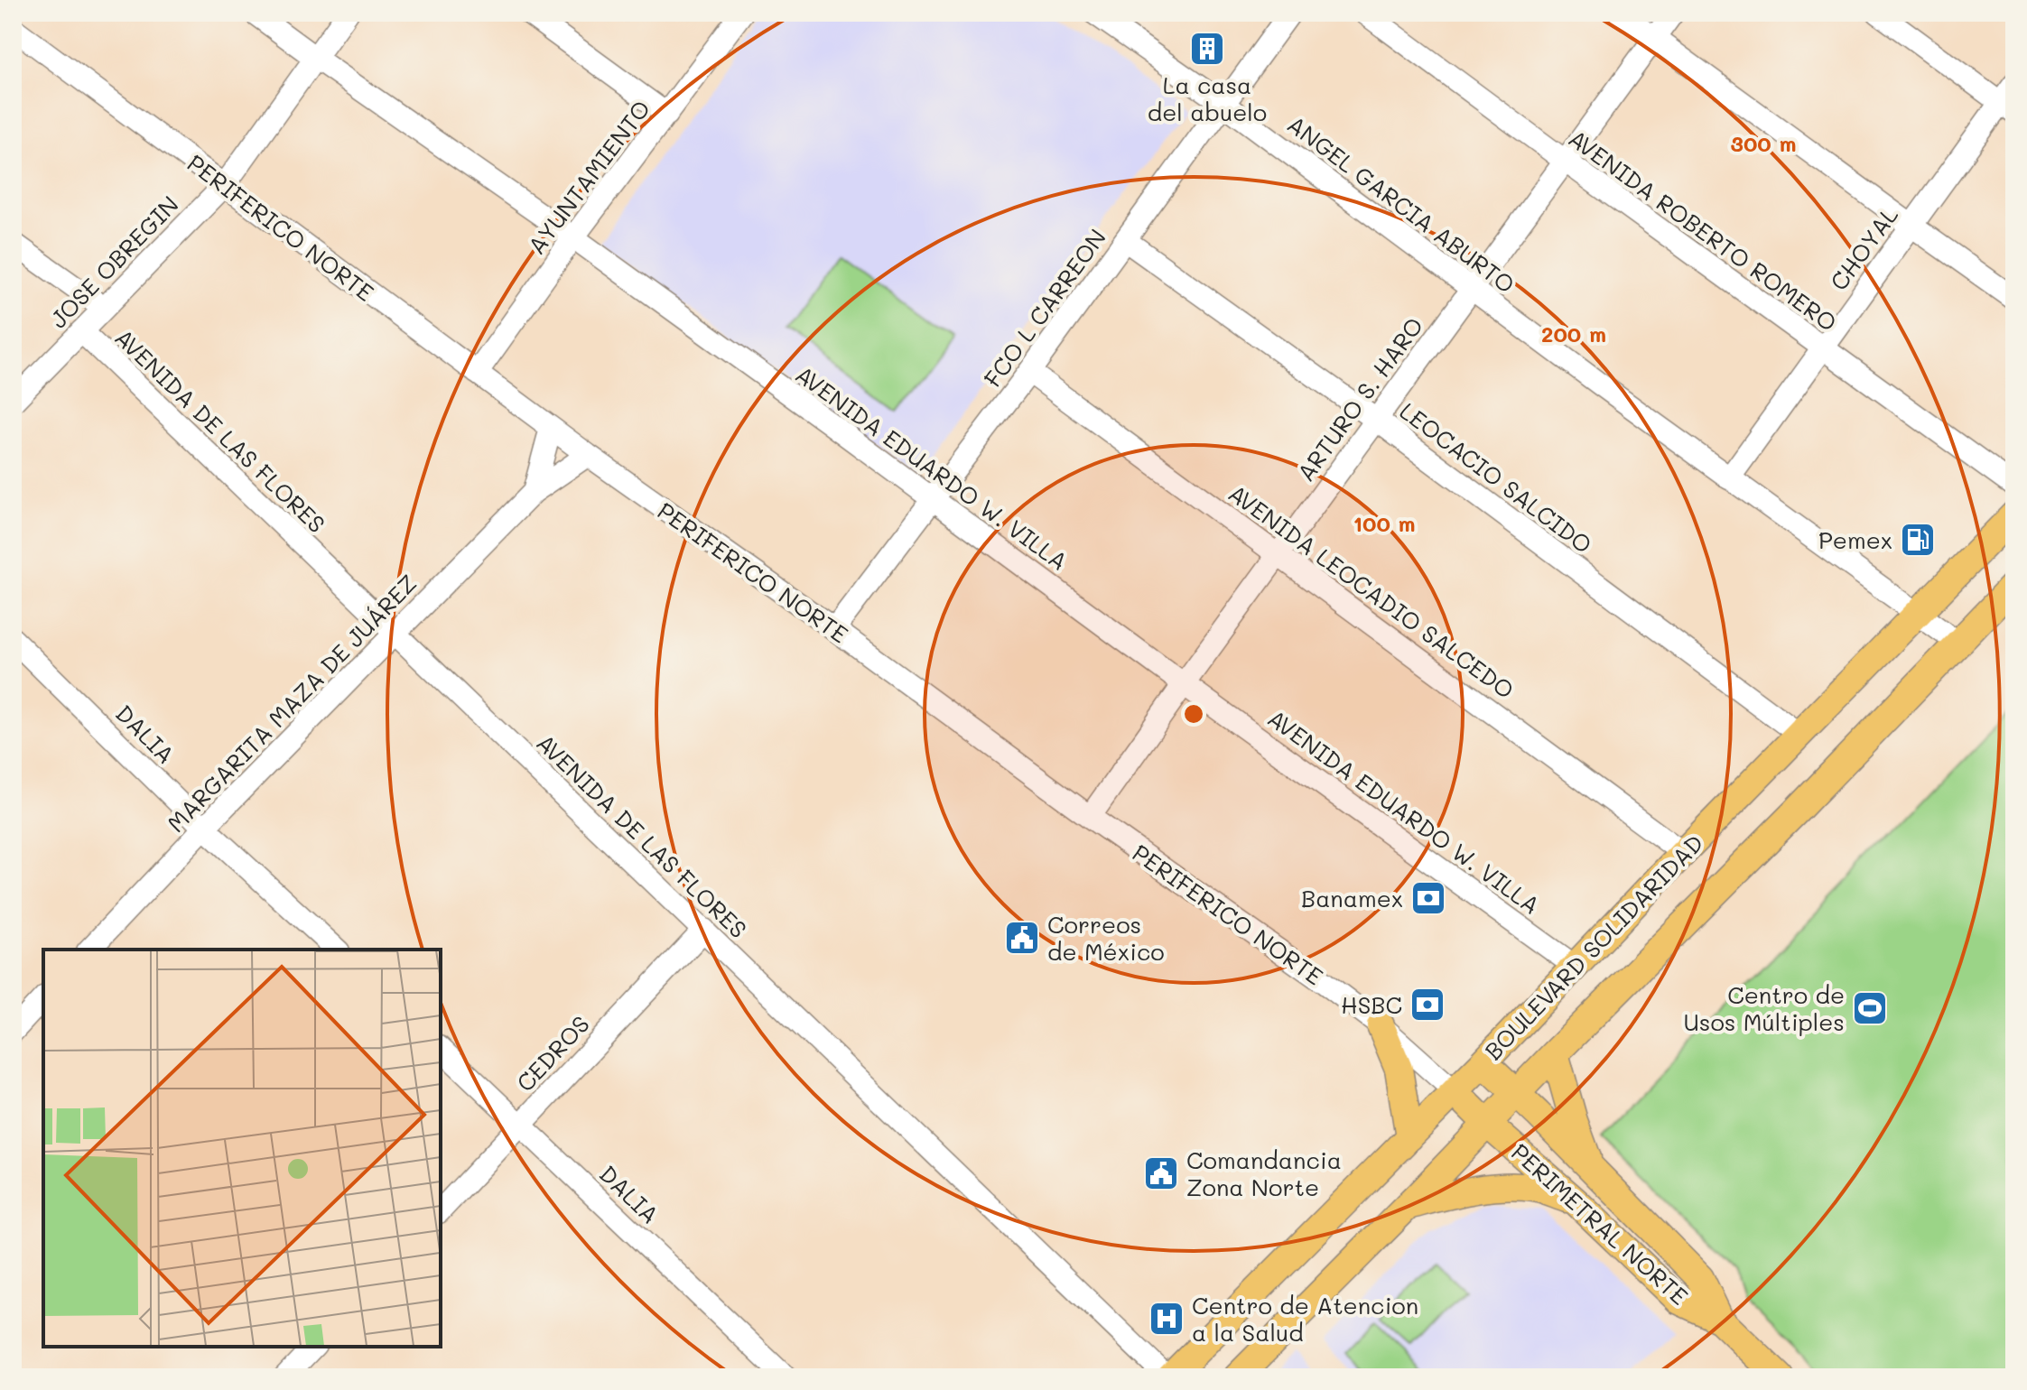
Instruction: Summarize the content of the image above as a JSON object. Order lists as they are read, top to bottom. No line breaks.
{"streets":{"main road":["PERIFERICO NORTE","BOULEVARD SOLIDARIDAD","PERIMETRAL NORTE"],"street":["AYUNTAMIENTO","ANGEL GARCIA ABURTO","AVENIDA ROBERTO ROMERO","CHOYAL","JOSE OBREGIN","FCO L CARREON","ARTURO S. HARO","AVENIDA DE LAS FLORES","AVENIDA EDUARDO W. VILLA","LEOCACIO SALCIDO","AVENIDA LEOCADIO SALCEDO","MARGARITA MAZA DE JUÁREZ","DALIA","CEDROS"]},"crossings":[["AYUNTAMIENTO","PERIFERICO NORTE"],["AYUNTAMIENTO","AVENIDA EDUARDO W. VILLA"],["ANGEL GARCIA ABURTO","CHOYAL"],["ANGEL GARCIA ABURTO","FCO L CARREON"],["ANGEL GARCIA ABURTO","ARTURO S. HARO"],["ANGEL GARCIA ABURTO","BOULEVARD SOLIDARIDAD"],["PERIFERICO NORTE","JOSE OBREGIN"],["PERIFERICO NORTE","FCO L CARREON"],["PERIFERICO NORTE","ARTURO S. HARO"],["PERIFERICO NORTE","MARGARITA MAZA DE JUÁREZ"],["PERIFERICO NORTE","BOULEVARD SOLIDARIDAD"],["PERIFERICO NORTE","PERIMETRAL NORTE"],["AVENIDA ROBERTO ROMERO","CHOYAL"],["AVENIDA ROBERTO ROMERO","ARTURO S. HARO"],["JOSE OBREGIN","AVENIDA DE LAS FLORES"],["JOSE OBREGIN","AVENIDA EDUARDO W. VILLA"],["FCO L CARREON","AVENIDA EDUARDO W. VILLA"],["FCO L CARREON","LEOCACIO SALCIDO"],["FCO L CARREON","AVENIDA LEOCADIO SALCEDO"],["ARTURO S. HARO","AVENIDA EDUARDO W. VILLA"],["ARTURO S. HARO","LEOCACIO SALCIDO"],["ARTURO S. HARO","AVENIDA LEOCADIO SALCEDO"],["AVENIDA DE LAS FLORES","MARGARITA MAZA DE JUÁREZ"],["AVENIDA DE LAS FLORES","BOULEVARD SOLIDARIDAD"],["AVENIDA DE LAS FLORES","CEDROS"],["AVENIDA EDUARDO W. VILLA","BOULEVARD SOLIDARIDAD"],["LEOCACIO SALCIDO","BOULEVARD SOLIDARIDAD"],["AVENIDA LEOCADIO SALCEDO","BOULEVARD SOLIDARIDAD"],["MARGARITA MAZA DE JUÁREZ","DALIA"],["DALIA","CEDROS"],["BOULEVARD SOLIDARIDAD","PERIMETRAL NORTE"]],"places":{"building":["La casa del abuelo"],"fuel station":["Pemex"],"bank":["Banamex","HSBC"],"public building":["Correos de México","Comandancia Zona Norte"],"sports":["Centro de Usos Múltiples"],"hospital":["Centro de Atencion a la Salud"]},"rings":["300 m","200 m","100 m"]}
